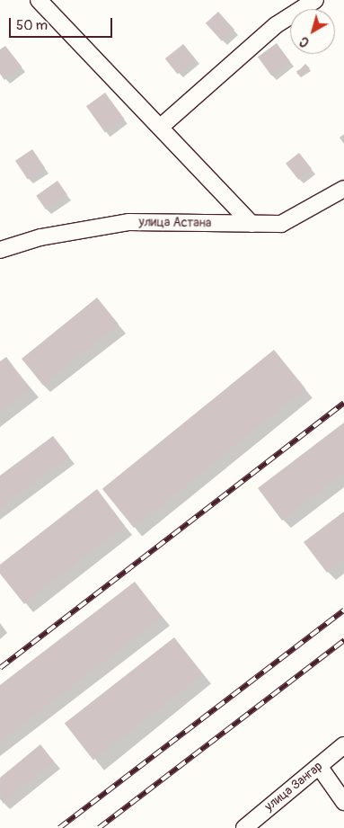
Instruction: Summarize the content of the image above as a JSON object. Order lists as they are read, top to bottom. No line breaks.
{"streets":{"street":["улица Астана","улица Зангар"]},"scale_bar":"50 m","north":"bottom left"}
